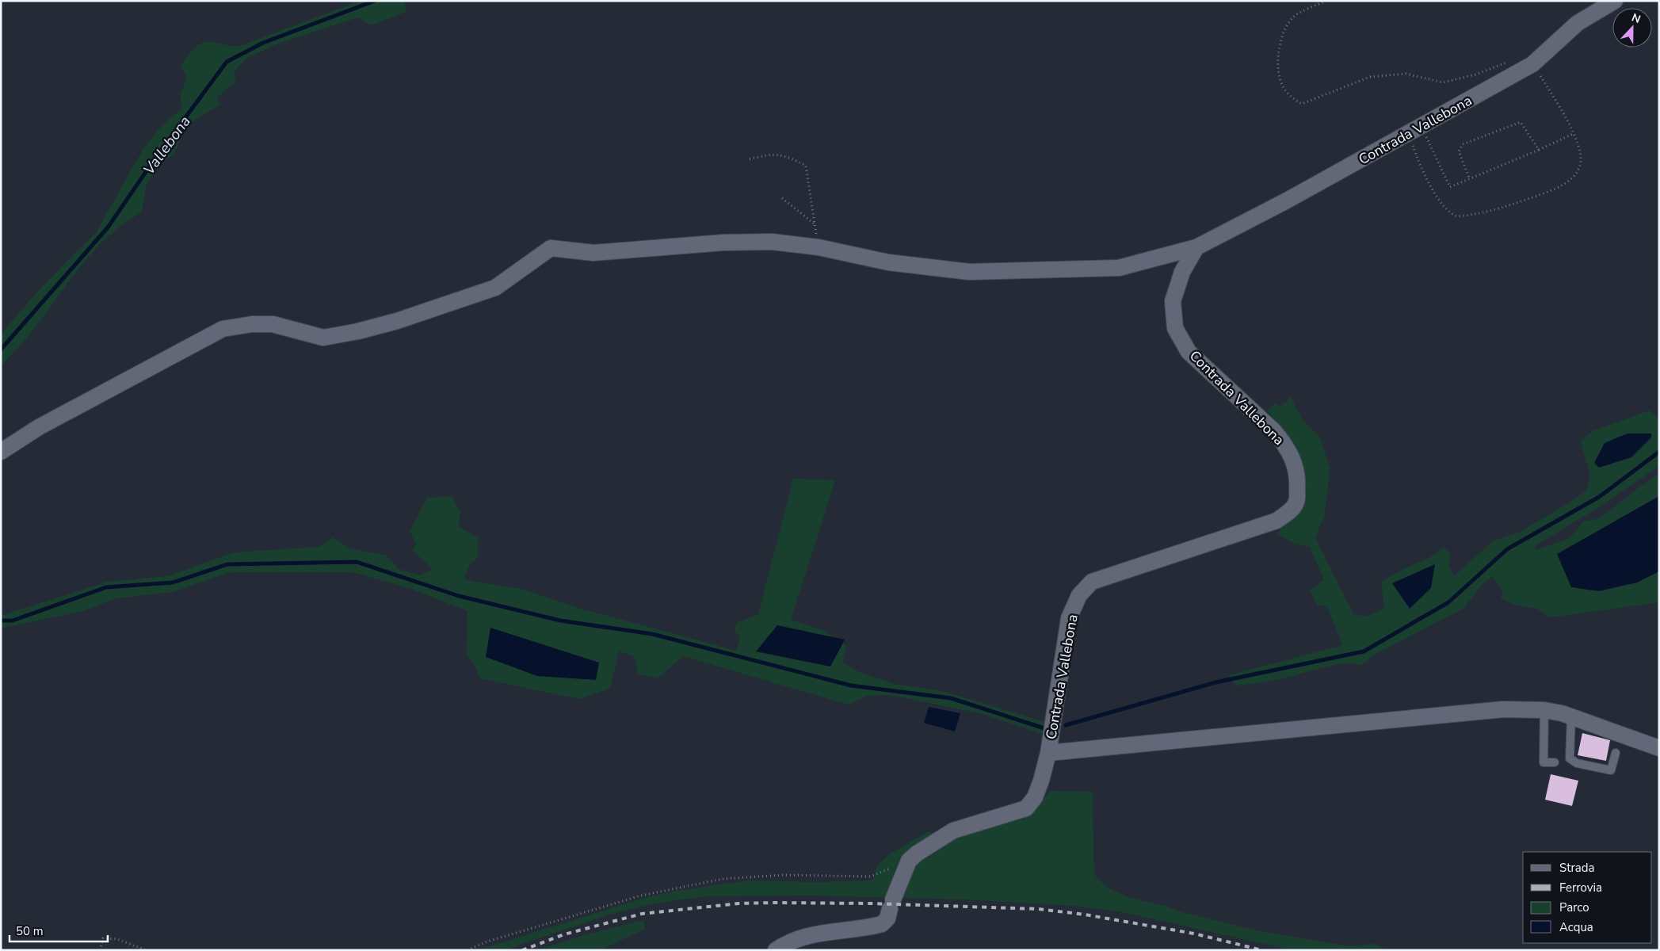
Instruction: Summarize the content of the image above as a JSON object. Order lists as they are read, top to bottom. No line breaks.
{"streets":{"street":["Contrada Vallebona"]},"water":["Vallebona"],"legend":["Strada","Ferrovia","Parco","Acqua"],"scale_bar":"50 m","north":"top"}
